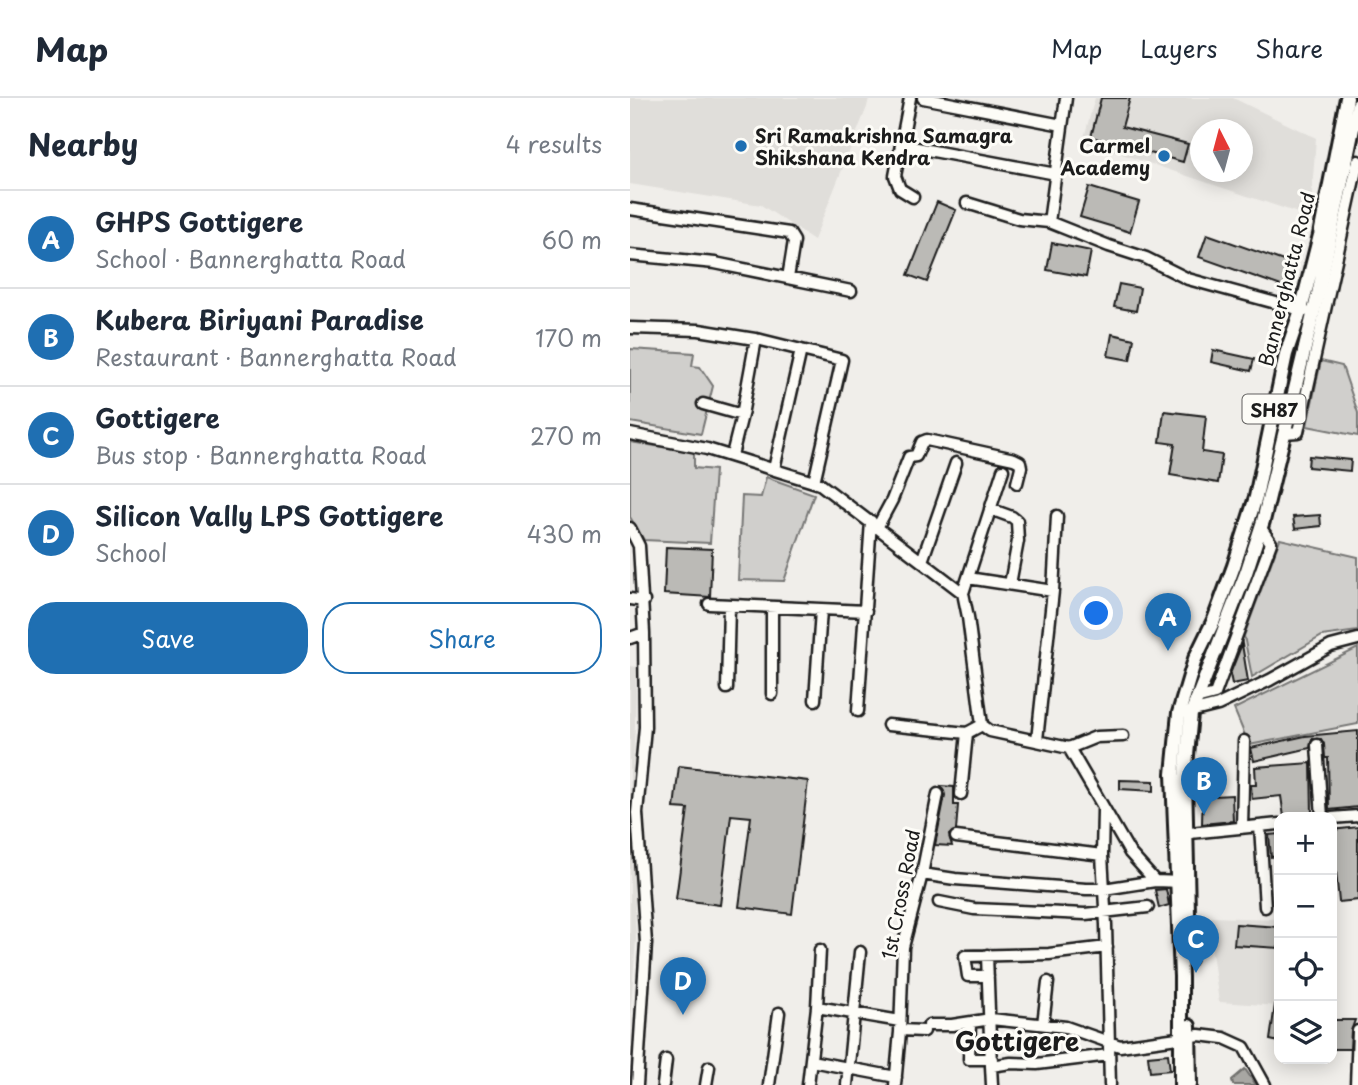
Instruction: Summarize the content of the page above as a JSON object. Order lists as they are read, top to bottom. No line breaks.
{"streets":{"main road":["Bannerghatta Road","SH87"],"street":["1st Cross Road"]},"districts":["Gottigere"],"places":["Sri Ramakrishna Samagra Shikshana Kendra","Carmel Academy"],"north":"top","page":{"header":"Map","nav":["Map","Layers","Share"],"heading":["Nearby","4 results"],"list":[{"mark":"A","name":"GHPS Gottigere","note":"School · Bannerghatta Road","value":"60 m"},{"mark":"B","name":"Kubera Biriyani Paradise","note":"Restaurant · Bannerghatta Road","value":"170 m"},{"mark":"C","name":"Gottigere","note":"Bus stop · Bannerghatta Road","value":"270 m"},{"mark":"D","name":"Silicon Vally LPS Gottigere","note":"School","value":"430 m"}],"buttons":["Save","Share"],"pins":["A","B","C","D"],"map_buttons":["+","−"]}}
